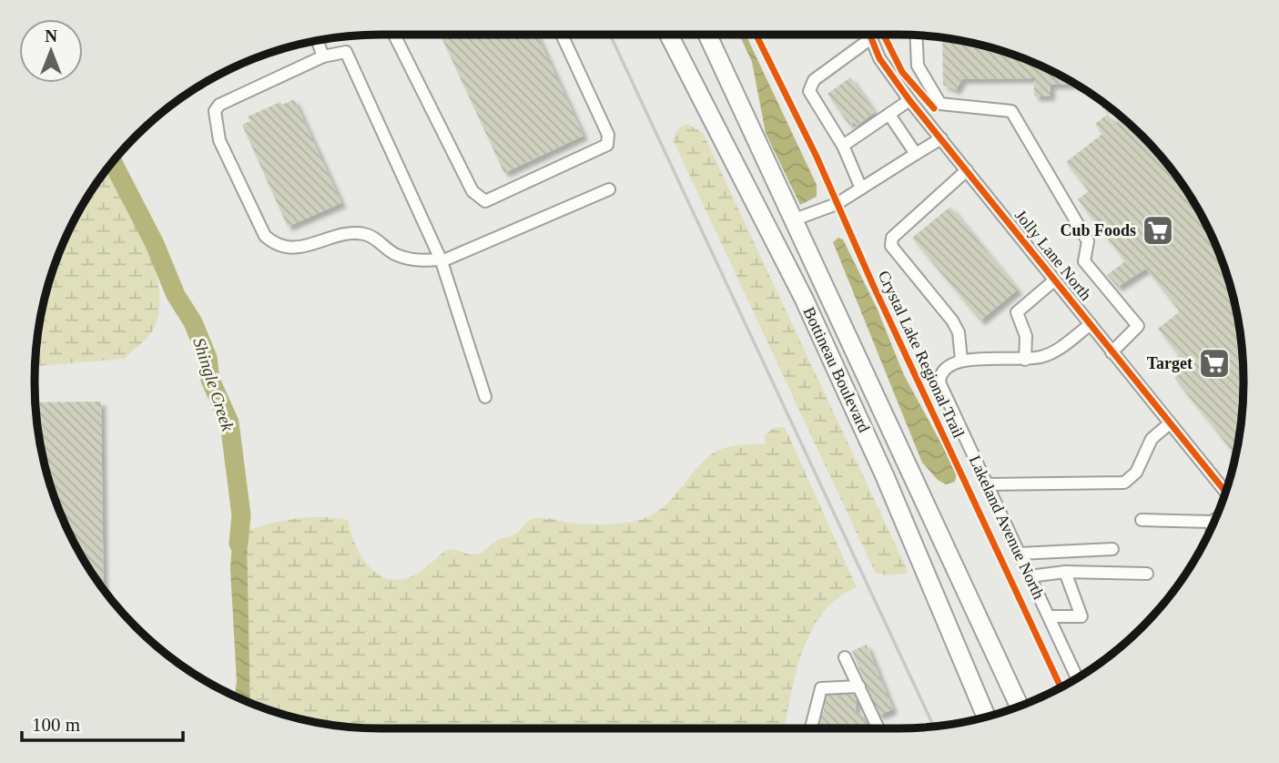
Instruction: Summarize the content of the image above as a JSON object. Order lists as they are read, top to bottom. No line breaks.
{"streets":{"highway":["Bottineau Boulevard"],"street":["Jolly Lane North","Lakeland Avenue North"],"cycle path":["Crystal Lake Regional Trail"]},"water":["Shingle Creek"],"places":{"supermarket":["Cub Foods","Target"]},"scale_bar":"100 m","north":"top"}
